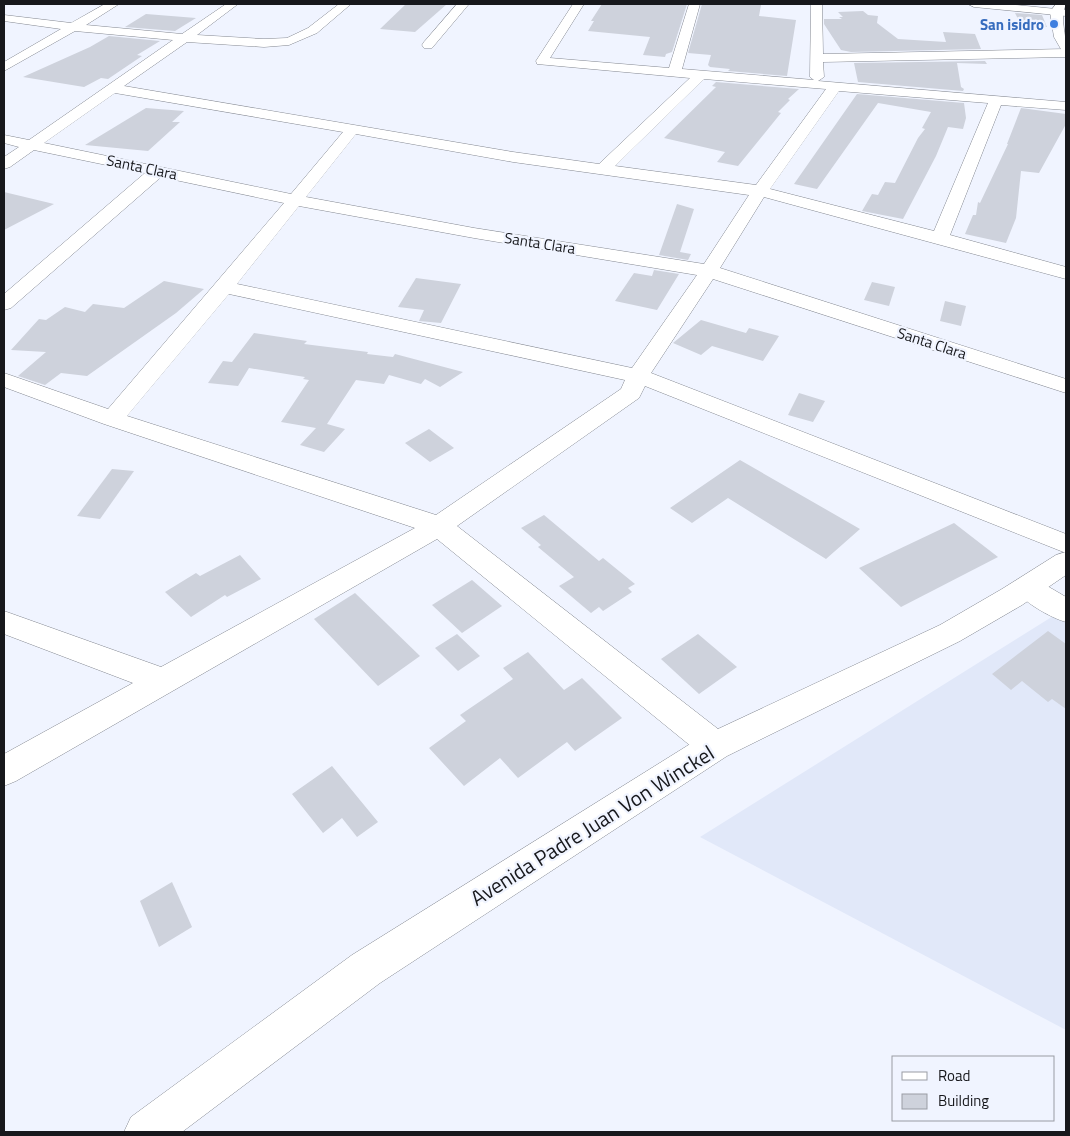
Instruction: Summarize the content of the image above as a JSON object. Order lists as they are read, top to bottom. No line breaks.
{"streets":{"street":["Santa Clara","Avenida Padre Juan Von Winckel"]},"places":["San isidro"],"legend":["Road","Building"]}
